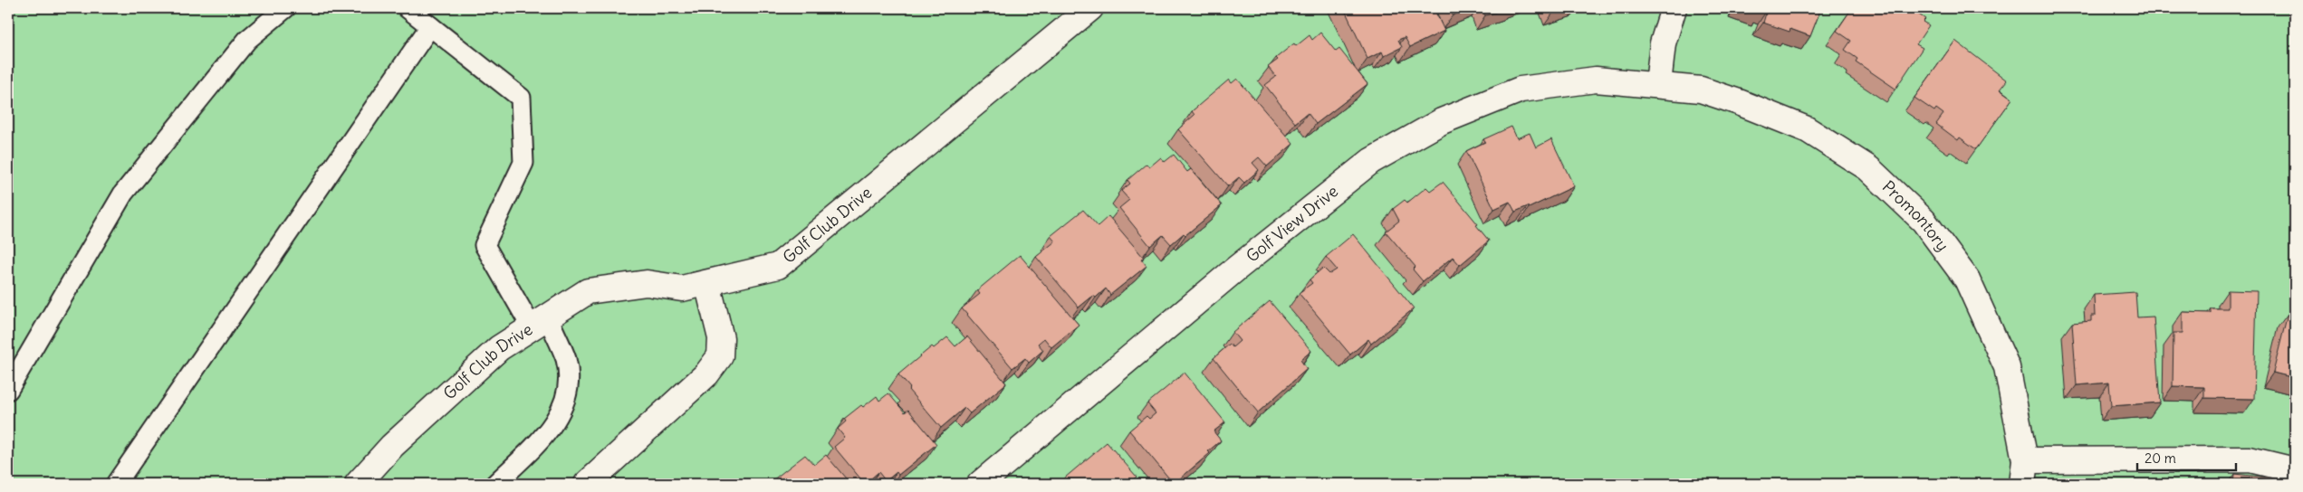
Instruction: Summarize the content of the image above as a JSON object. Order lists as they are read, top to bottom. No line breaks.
{"streets":{"street":["Promontory","Golf View Drive","Golf Club Drive"]},"crossings":[["Promontory","Golf View Drive"]],"scale_bar":"20 m"}
